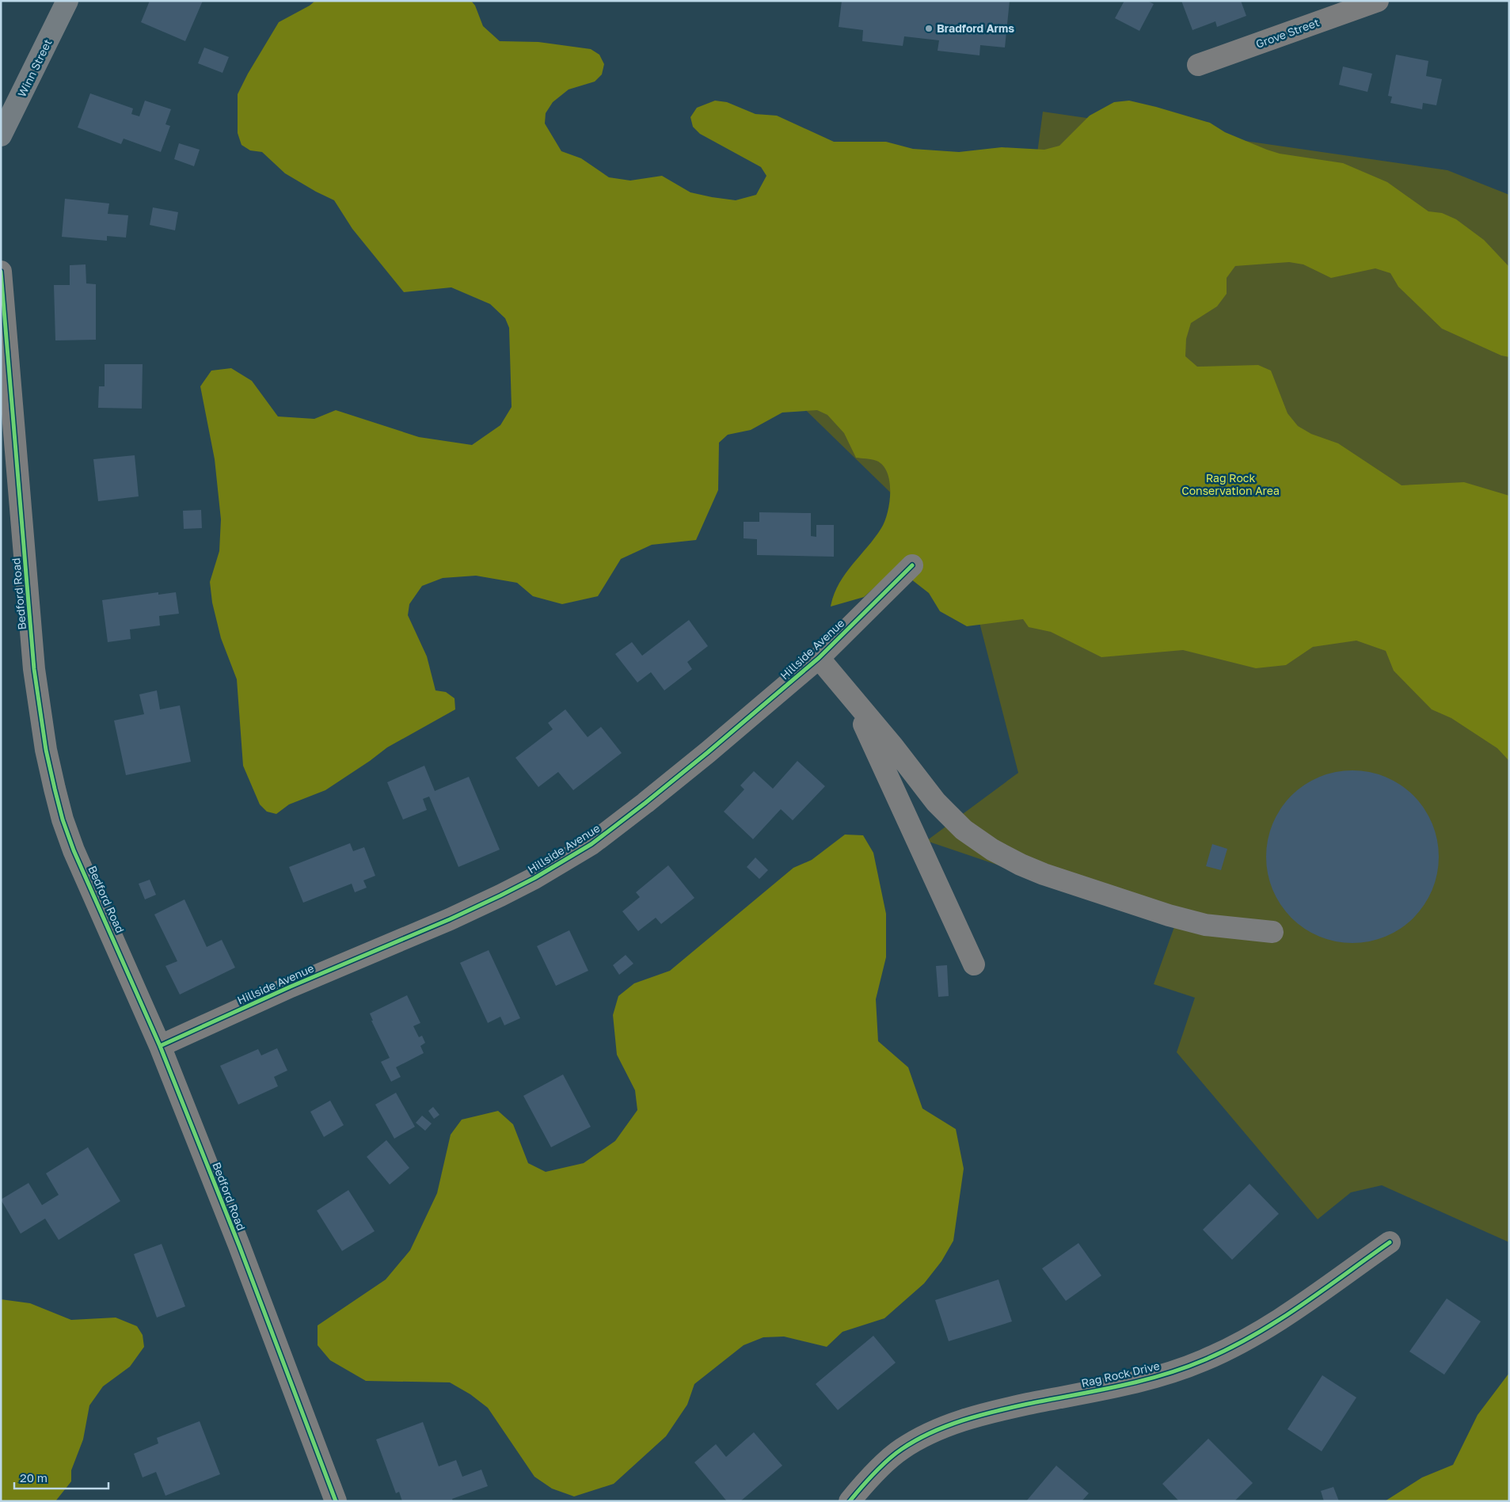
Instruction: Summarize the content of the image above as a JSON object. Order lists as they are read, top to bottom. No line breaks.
{"streets":{"main road":["Winn Street"],"street":["Grove Street","Bedford Road","Hillside Avenue","Rag Rock Drive"]},"crossings":[["Bedford Road","Hillside Avenue"]],"parks":["Rag Rock Conservation Area"],"places":["Bradford Arms"],"scale_bar":"20 m"}
